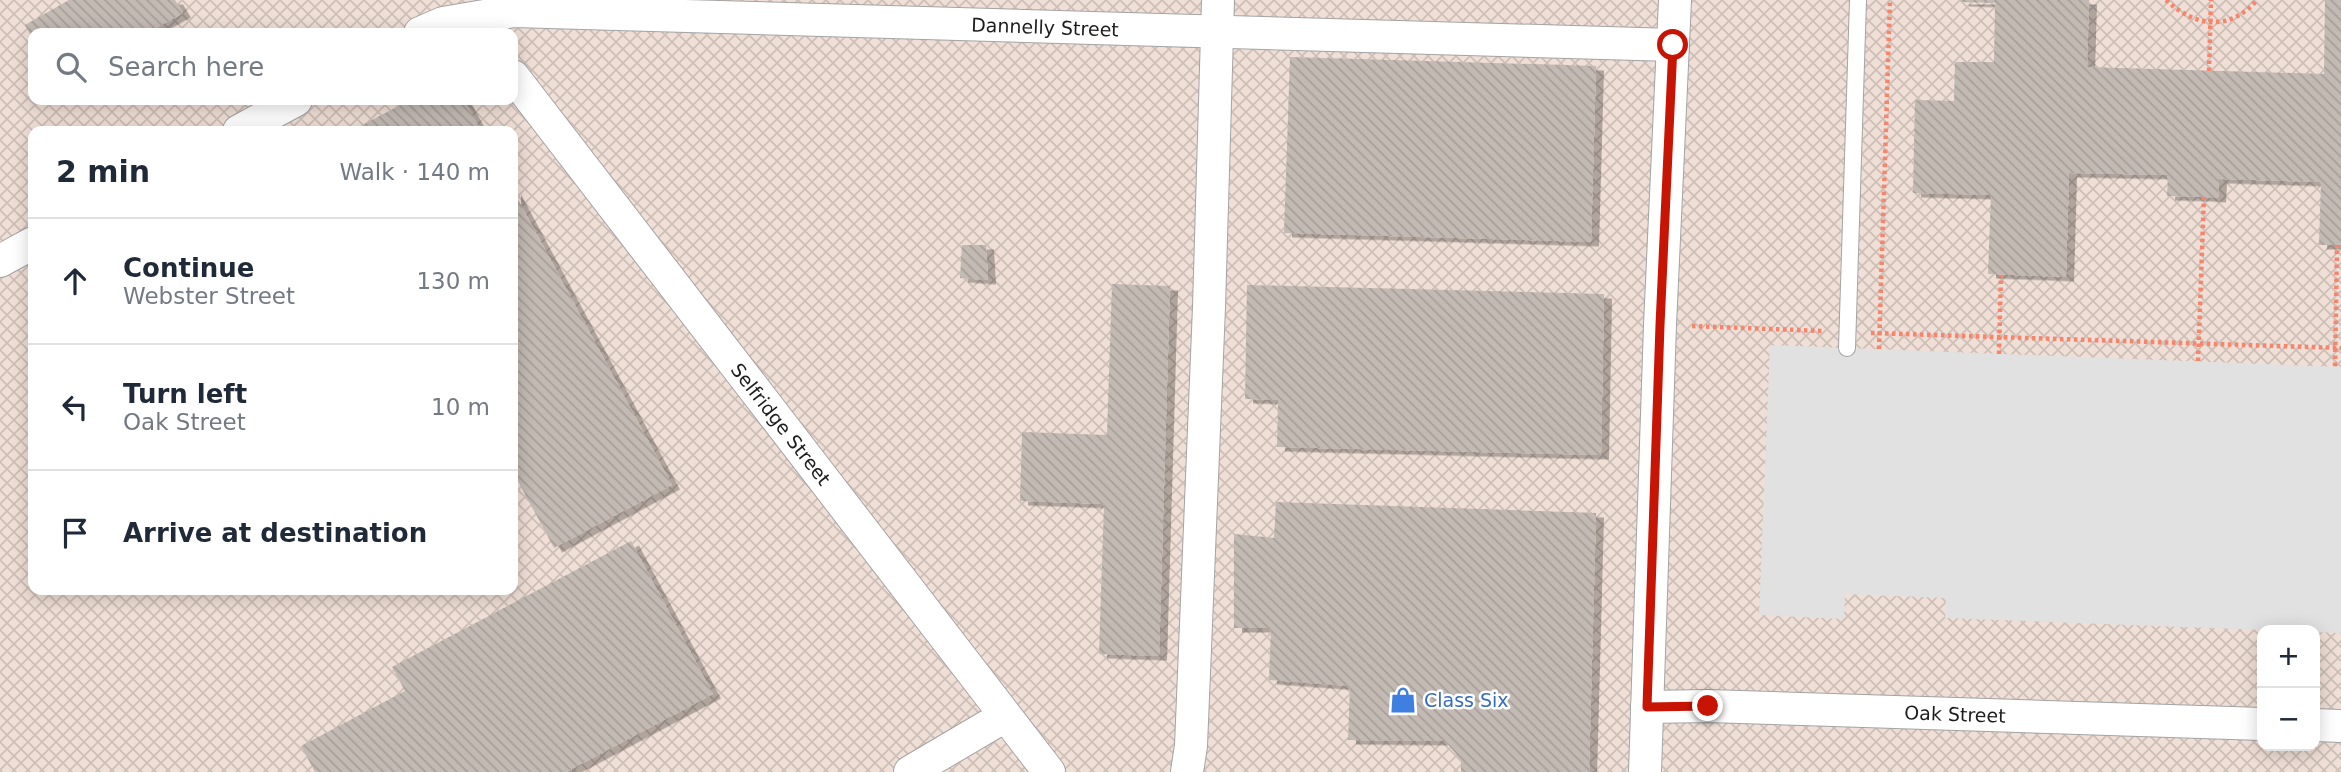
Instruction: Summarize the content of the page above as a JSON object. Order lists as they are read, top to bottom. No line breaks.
{"streets":{"street":["Dannelly Street","Selfridge Street","Oak Street"]},"places":{"shop":["Class Six"]},"page":{"search":"Search here","heading":["2 min","Walk · 140 m"],"list":[["Continue","Webster Street","130 m"],["Turn left","Oak Street","10 m"],"Arrive at destination"],"map_buttons":["+","−"]}}
